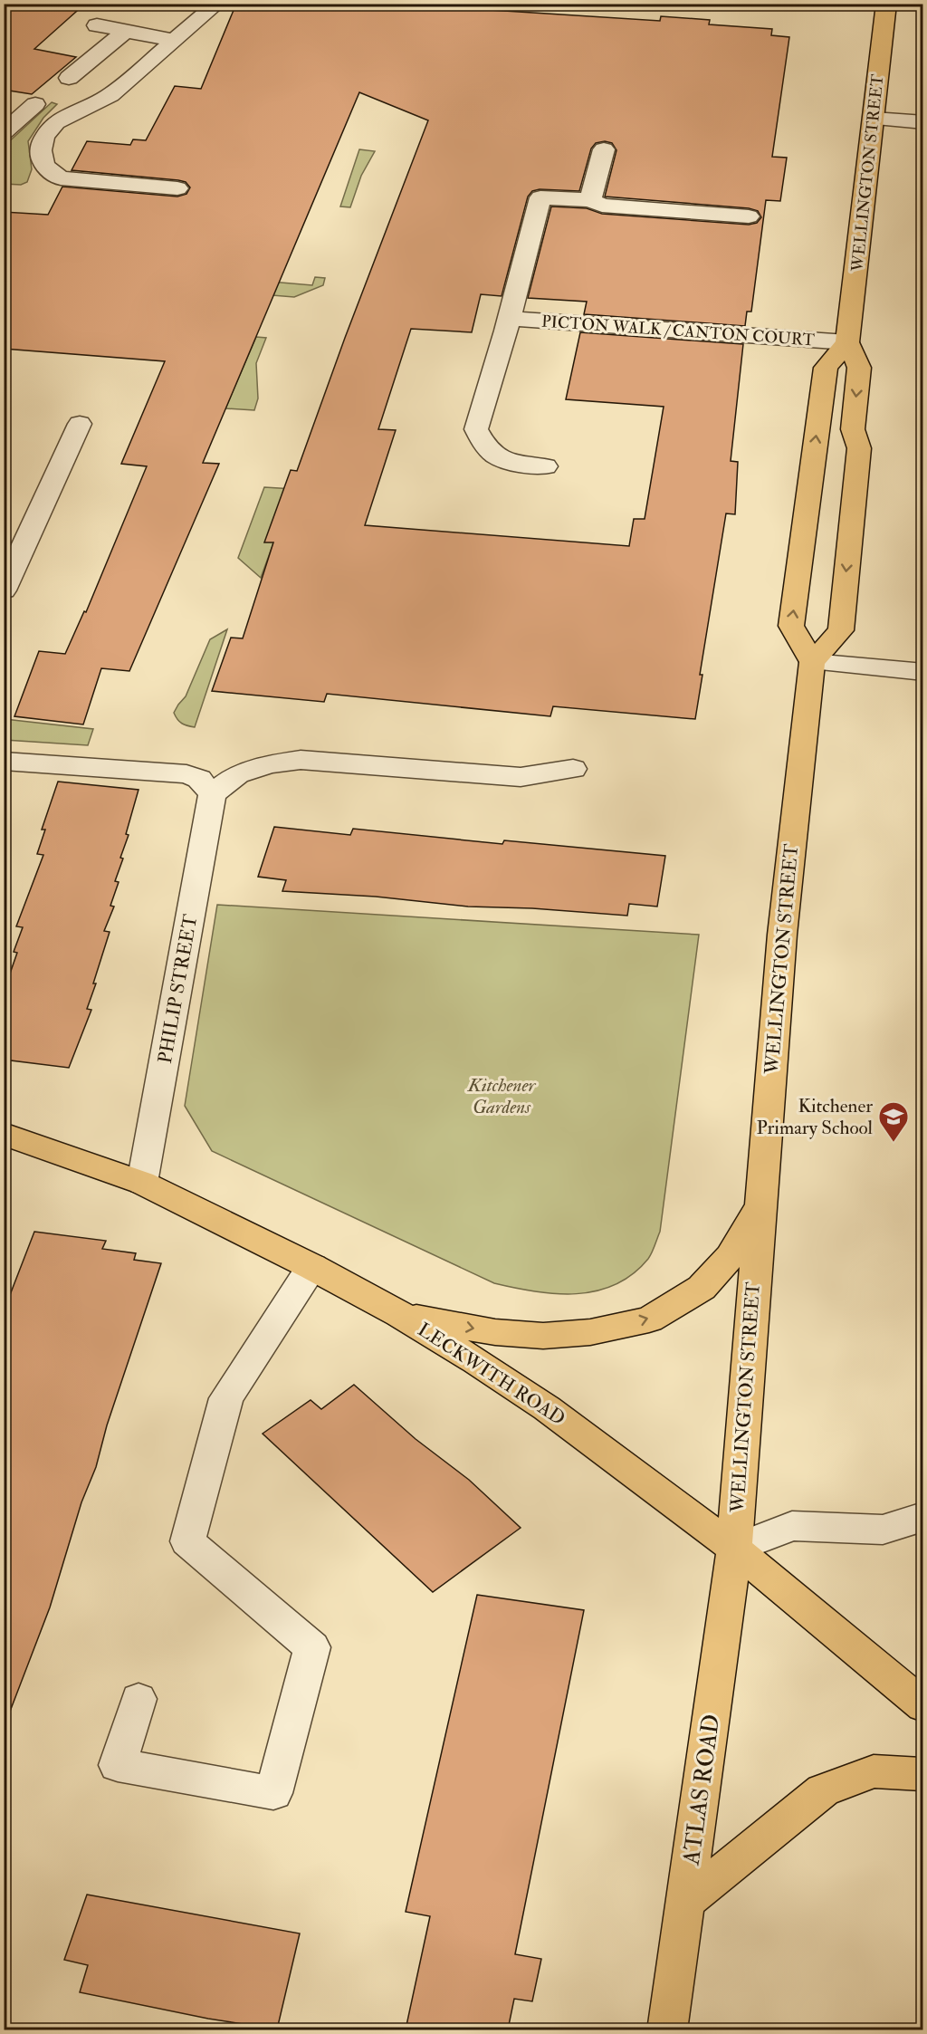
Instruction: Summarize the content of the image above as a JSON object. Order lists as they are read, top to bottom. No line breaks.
{"streets":{"main road":["WELLINGTON STREET","LECKWITH ROAD","ATLAS ROAD"],"street":["PICTON WALK / CANTON COURT","PHILIP STREET"]},"crossings":[["WELLINGTON STREET","PICTON WALK / CANTON COURT"],["WELLINGTON STREET","LECKWITH ROAD"],["WELLINGTON STREET","ATLAS ROAD"],["PHILIP STREET","LECKWITH ROAD"],["LECKWITH ROAD","ATLAS ROAD"]],"parks":["Kitchener Gardens"],"places":{"school or university":["Kitchener Primary School"]}}
